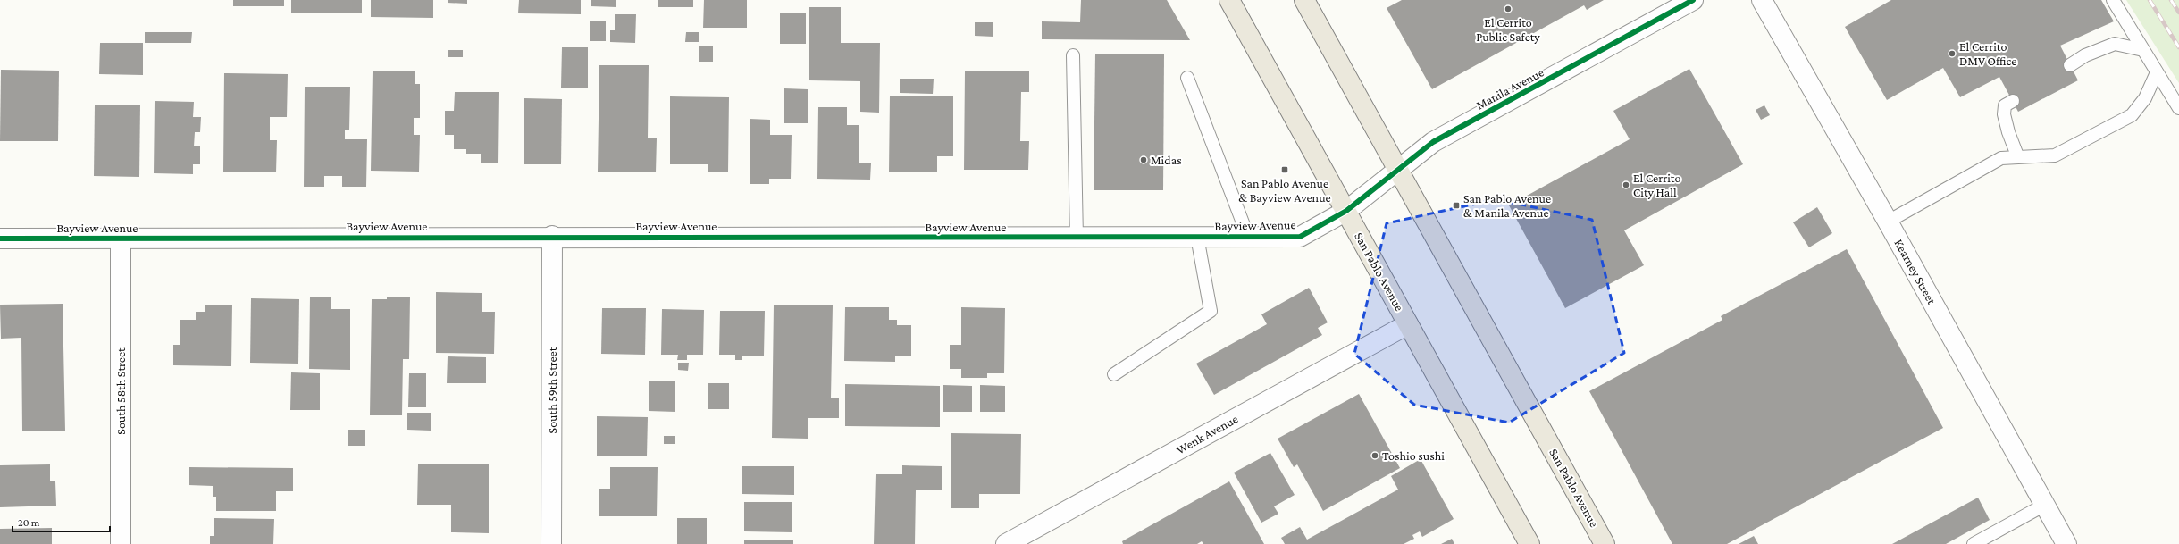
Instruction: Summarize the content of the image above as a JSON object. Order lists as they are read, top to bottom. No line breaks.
{"streets":{"main road":["San Pablo Avenue"],"street":["Manila Avenue","Bayview Avenue","Kearney Street","South 59th Street","South 58th Street","Wenk Avenue"]},"crossings":[["Manila Avenue","Bayview Avenue"],["Manila Avenue","San Pablo Avenue"],["Bayview Avenue","San Pablo Avenue"],["Bayview Avenue","South 59th Street"],["Bayview Avenue","South 58th Street"],["San Pablo Avenue","Wenk Avenue"]],"places":{"other":["El Cerrito Public Safety","El Cerrito DMV Office","Midas","El Cerrito City Hall","Toshio sushi"],"transit":["San Pablo Avenue & Bayview Avenue","San Pablo Avenue & Manila Avenue"]},"scale_bar":"20 m"}
